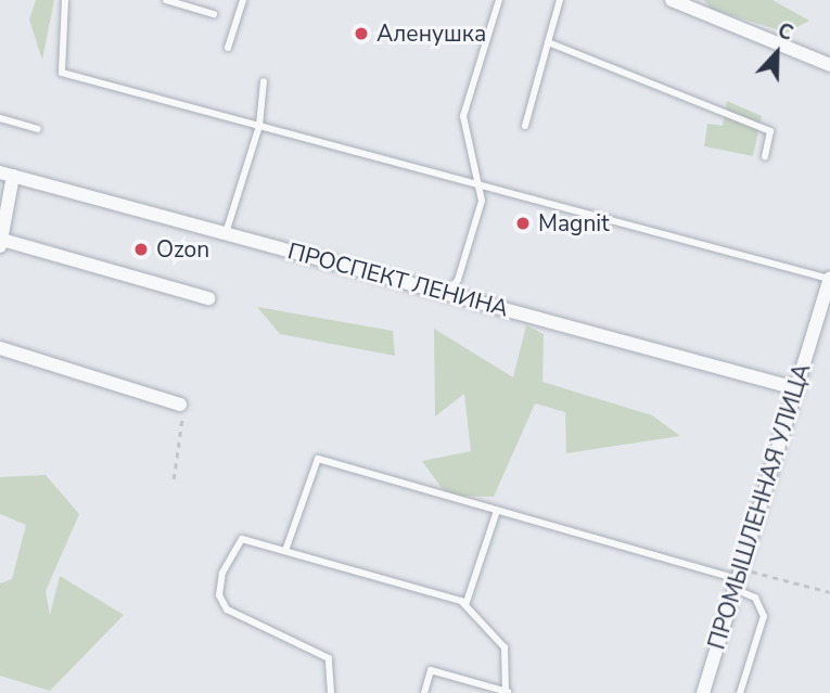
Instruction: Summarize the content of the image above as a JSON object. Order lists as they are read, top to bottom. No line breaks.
{"streets":{"street":["ПРОСПЕКТ ЛЕНИНА","ПРОМЫШЛЕННАЯ УЛИЦА"]},"crossings":[["ПРОСПЕКТ ЛЕНИНА","ПРОМЫШЛЕННАЯ УЛИЦА"]],"places":["Аленушка","Magnit","Ozon"],"north":"top"}
